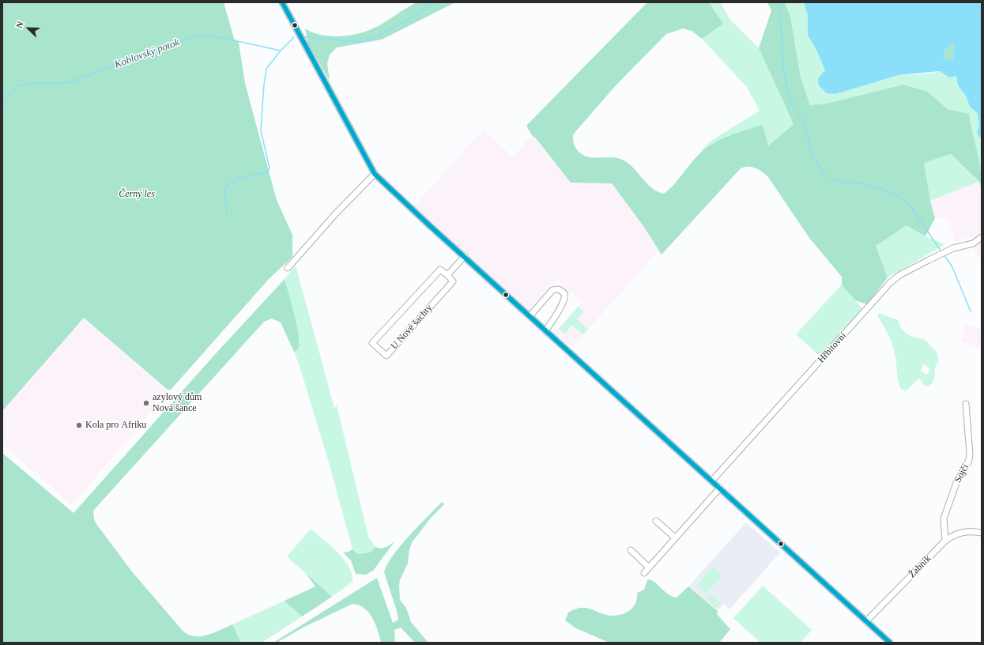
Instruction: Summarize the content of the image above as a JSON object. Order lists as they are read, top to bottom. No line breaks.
{"streets":{"street":["U Nové šachty","Hřbitovní","Sojčí","Žabník"]},"crossings":[["Sojčí","Žabník"]],"water":["Koblovský potok"],"parks":["Černý les"],"places":["azylový dům Nová šance","Kola pro Afriku"],"north":"top left"}
